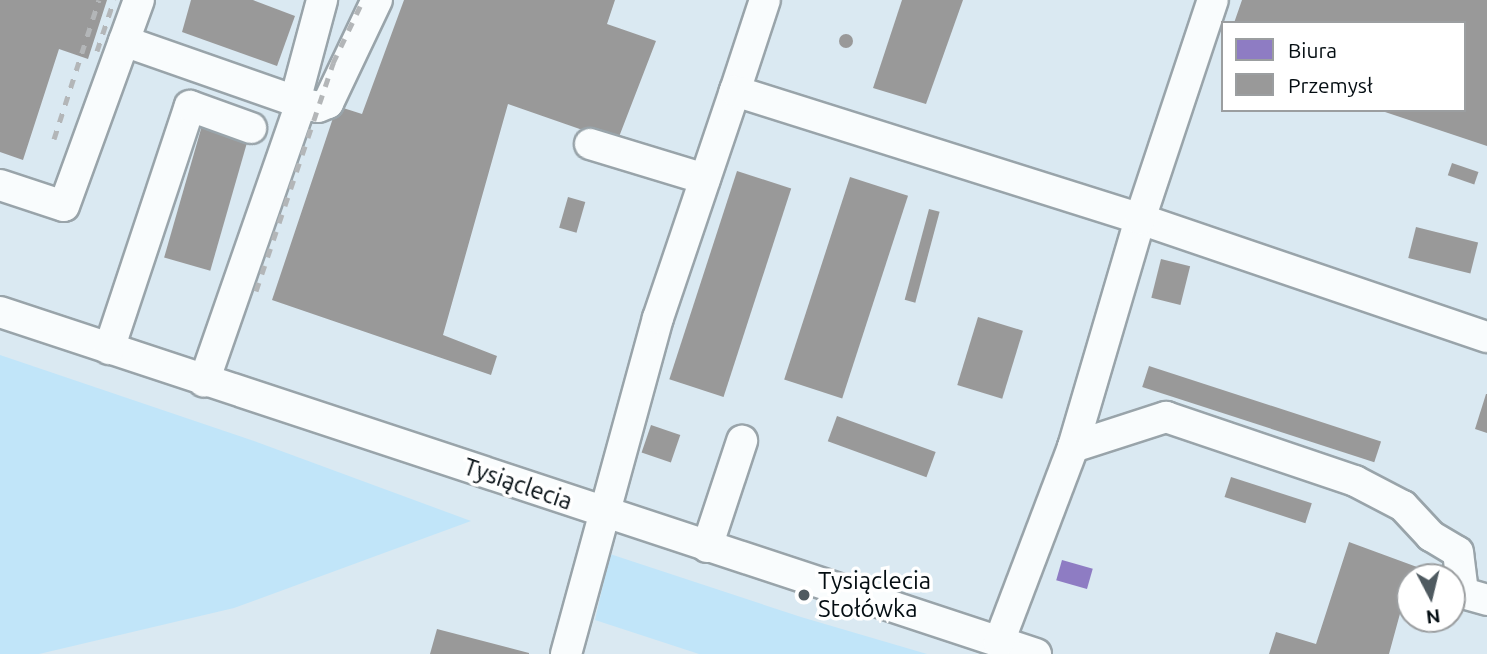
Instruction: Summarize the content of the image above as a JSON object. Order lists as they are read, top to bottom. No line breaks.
{"streets":{"street":["Tysiąclecia"]},"places":["Tysiąclecia Stołówka"],"legend":["Biura","Przemysł"],"north":"bottom"}
